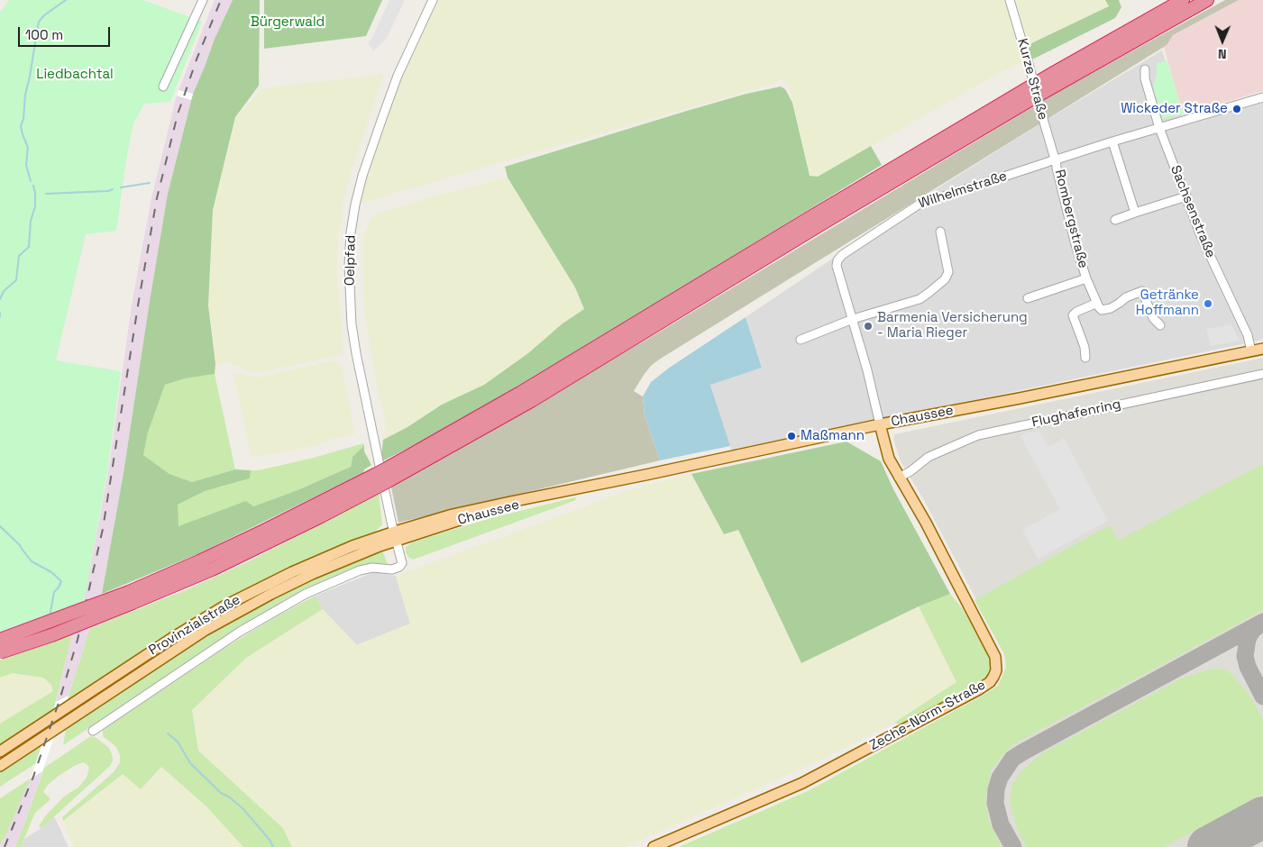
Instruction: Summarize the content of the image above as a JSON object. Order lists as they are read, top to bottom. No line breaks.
{"streets":{"main road":["Chaussee","Provinzialstraße","Zeche-Norm-Straße"],"street":["Kurze Straße","Wilhelmstraße","Sachsenstraße","Rombergstraße","Oelpfad","Flughafenring"]},"crossings":[["Kurze Straße","Wilhelmstraße"],["Kurze Straße","Rombergstraße"],["Wilhelmstraße","Sachsenstraße"],["Wilhelmstraße","Rombergstraße"],["Wilhelmstraße","Chaussee"],["Wilhelmstraße","Zeche-Norm-Straße"],["Sachsenstraße","Chaussee"],["Oelpfad","Chaussee"],["Oelpfad","Provinzialstraße"],["Flughafenring","Zeche-Norm-Straße"],["Chaussee","Provinzialstraße"],["Chaussee","Zeche-Norm-Straße"]],"parks":["Bürgerwald","Liedbachtal"],"places":["Wickeder Straße","Getränke Hoffmann","Barmenia Versicherung - Maria Rieger","Maßmann"],"scale_bar":"100 m","north":"bottom"}
